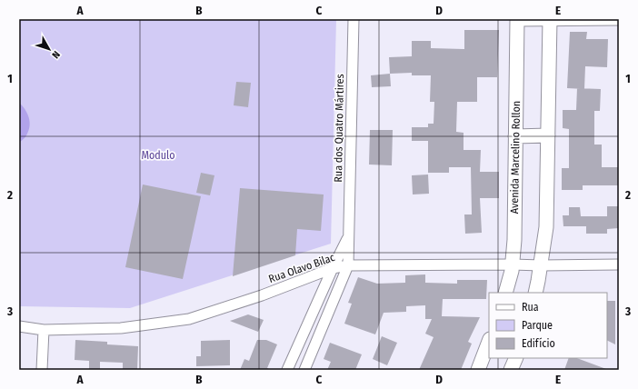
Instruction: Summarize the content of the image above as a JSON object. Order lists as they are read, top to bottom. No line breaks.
{"streets":{"main road":["Avenida Marcelino Rollon"],"street":["Rua dos Quatro Mártires","Rua Olavo Bilac"]},"crossings":[["Rua dos Quatro Mártires","Rua Olavo Bilac"],["Avenida Marcelino Rollon","Rua Olavo Bilac"]],"parks":["Modulo"],"legend":["Rua","Parque","Edifício"],"north":"bottom right","grid":{"columns":["A","B","C","D","E"],"rows":["1","2","3"]}}
